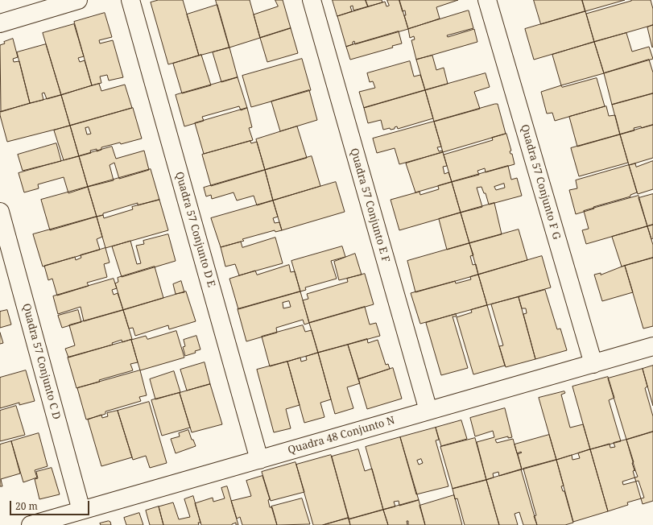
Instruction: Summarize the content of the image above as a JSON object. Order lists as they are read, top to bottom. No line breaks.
{"streets":{"street":["Quadra 57 Conjunto F G","Quadra 57 Conjunto E F","Quadra 57 Conjunto D E","Quadra 57 Conjunto C D","Quadra 48 Conjunto N"]},"crossings":[["Quadra 57 Conjunto F G","Quadra 48 Conjunto N"],["Quadra 57 Conjunto E F","Quadra 48 Conjunto N"],["Quadra 57 Conjunto D E","Quadra 48 Conjunto N"],["Quadra 57 Conjunto C D","Quadra 48 Conjunto N"]],"scale_bar":"20 m"}
